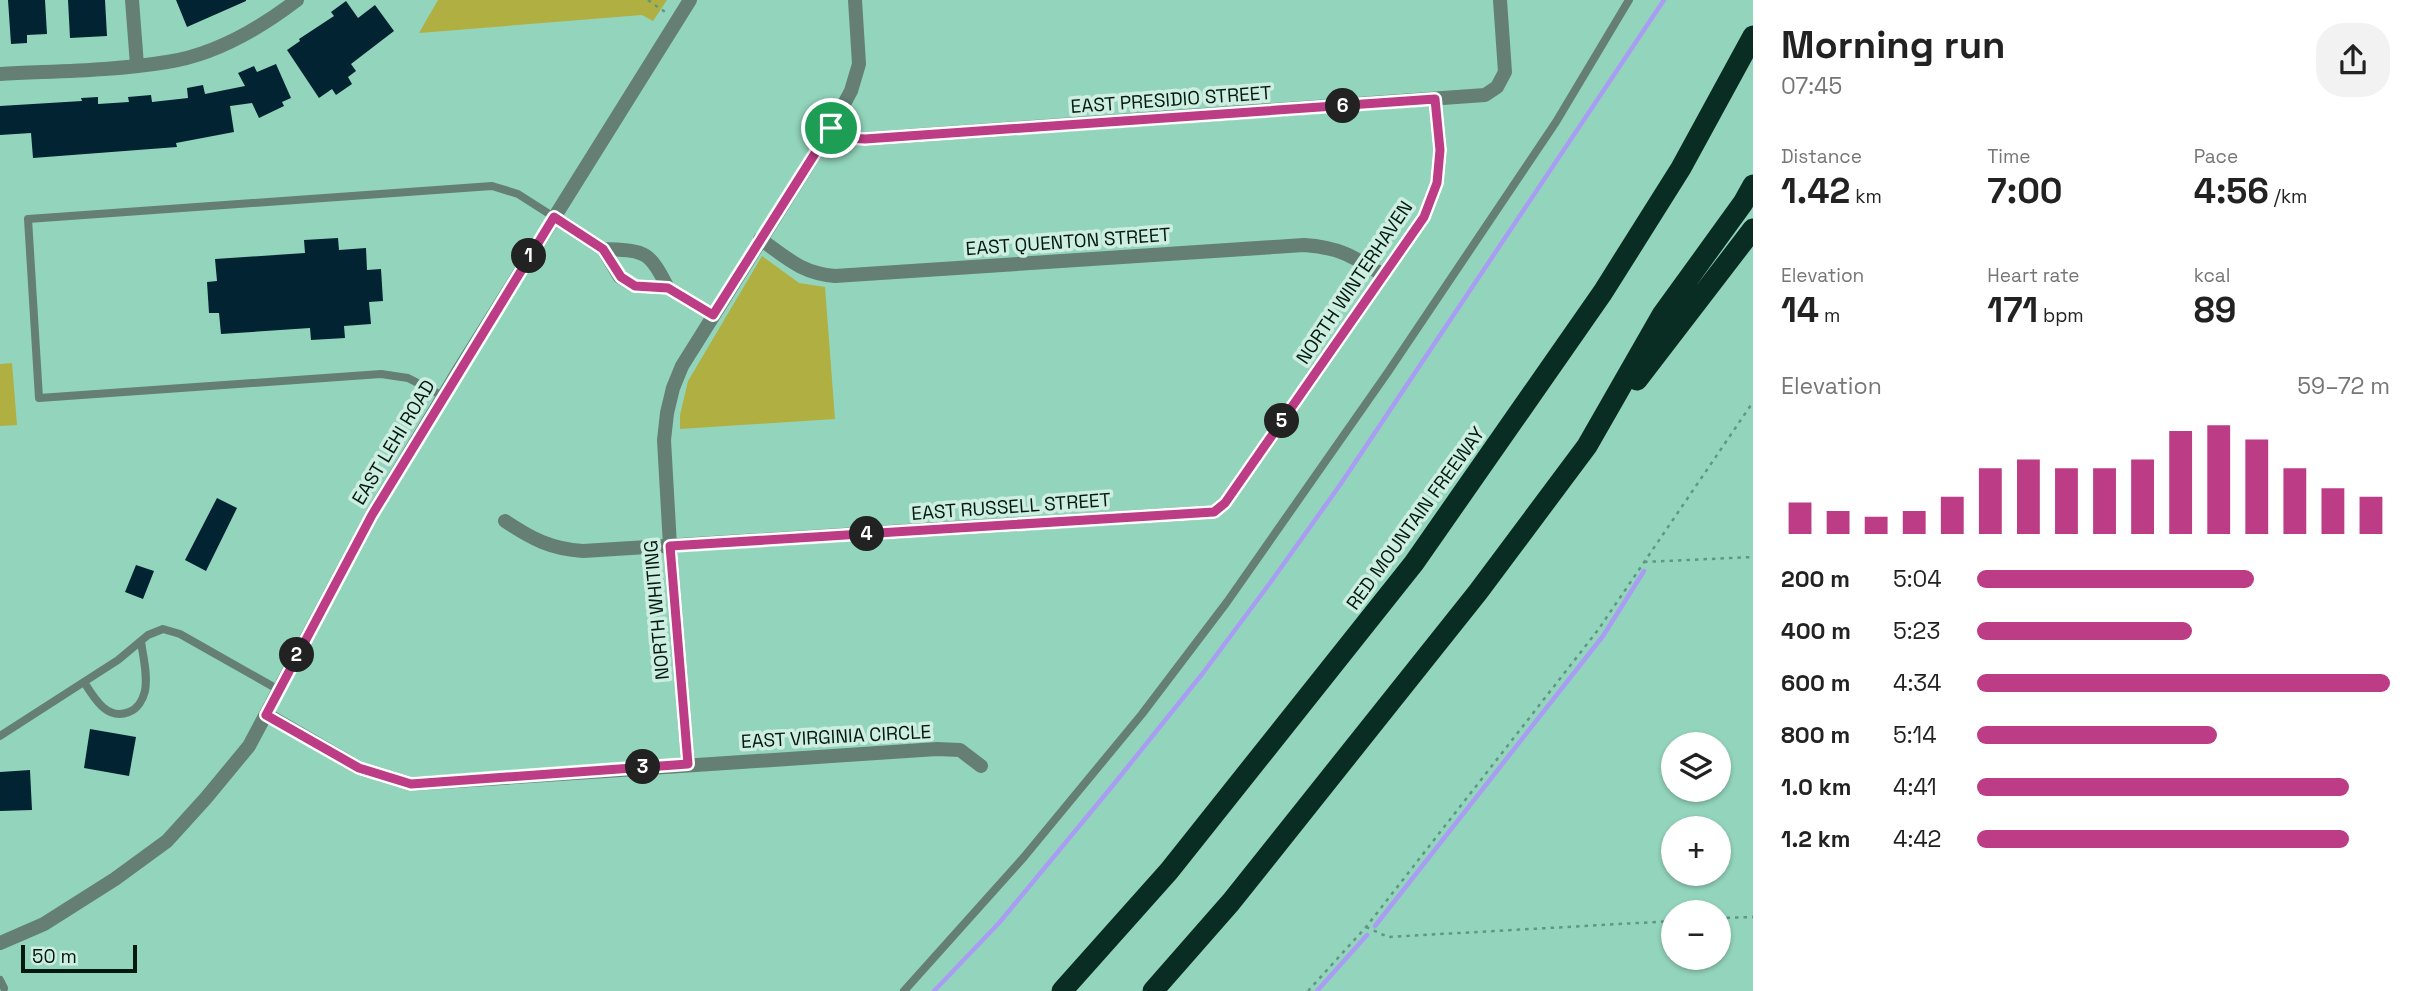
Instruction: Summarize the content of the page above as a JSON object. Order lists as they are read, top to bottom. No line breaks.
{"streets":{"highway":["RED MOUNTAIN FREEWAY"],"street":["EAST PRESIDIO STREET","EAST QUENTON STREET","NORTH WINTERHAVEN","EAST LEHI ROAD","EAST RUSSELL STREET","NORTH WHITING","EAST VIRGINIA CIRCLE"]},"crossings":[["EAST PRESIDIO STREET","NORTH WINTERHAVEN"],["EAST PRESIDIO STREET","NORTH WHITING"],["EAST QUENTON STREET","NORTH WINTERHAVEN"],["EAST QUENTON STREET","NORTH WHITING"],["NORTH WINTERHAVEN","EAST RUSSELL STREET"],["EAST LEHI ROAD","EAST VIRGINIA CIRCLE"],["EAST RUSSELL STREET","NORTH WHITING"],["NORTH WHITING","EAST VIRGINIA CIRCLE"]],"scale_bar":"50 m","page":{"heading":["Morning run","07:45"],"pins":["6","1","5","4","2","3"],"stats":[["Distance","1.42 km"],["Time","7:00"],["Pace","4:56 /km"],["Elevation","14 m"],["Heart rate","171 bpm"],["kcal","89"]],"chart":["Elevation","59–72 m"],"list":[{"name":"200 m","note":"5:04"},{"name":"400 m","note":"5:23"},{"name":"600 m","note":"4:34"},{"name":"800 m","note":"5:14"},{"name":"1.0 km","note":"4:41"},{"name":"1.2 km","note":"4:42"}],"map_buttons":["+","−"],"scale":"50 m"}}
